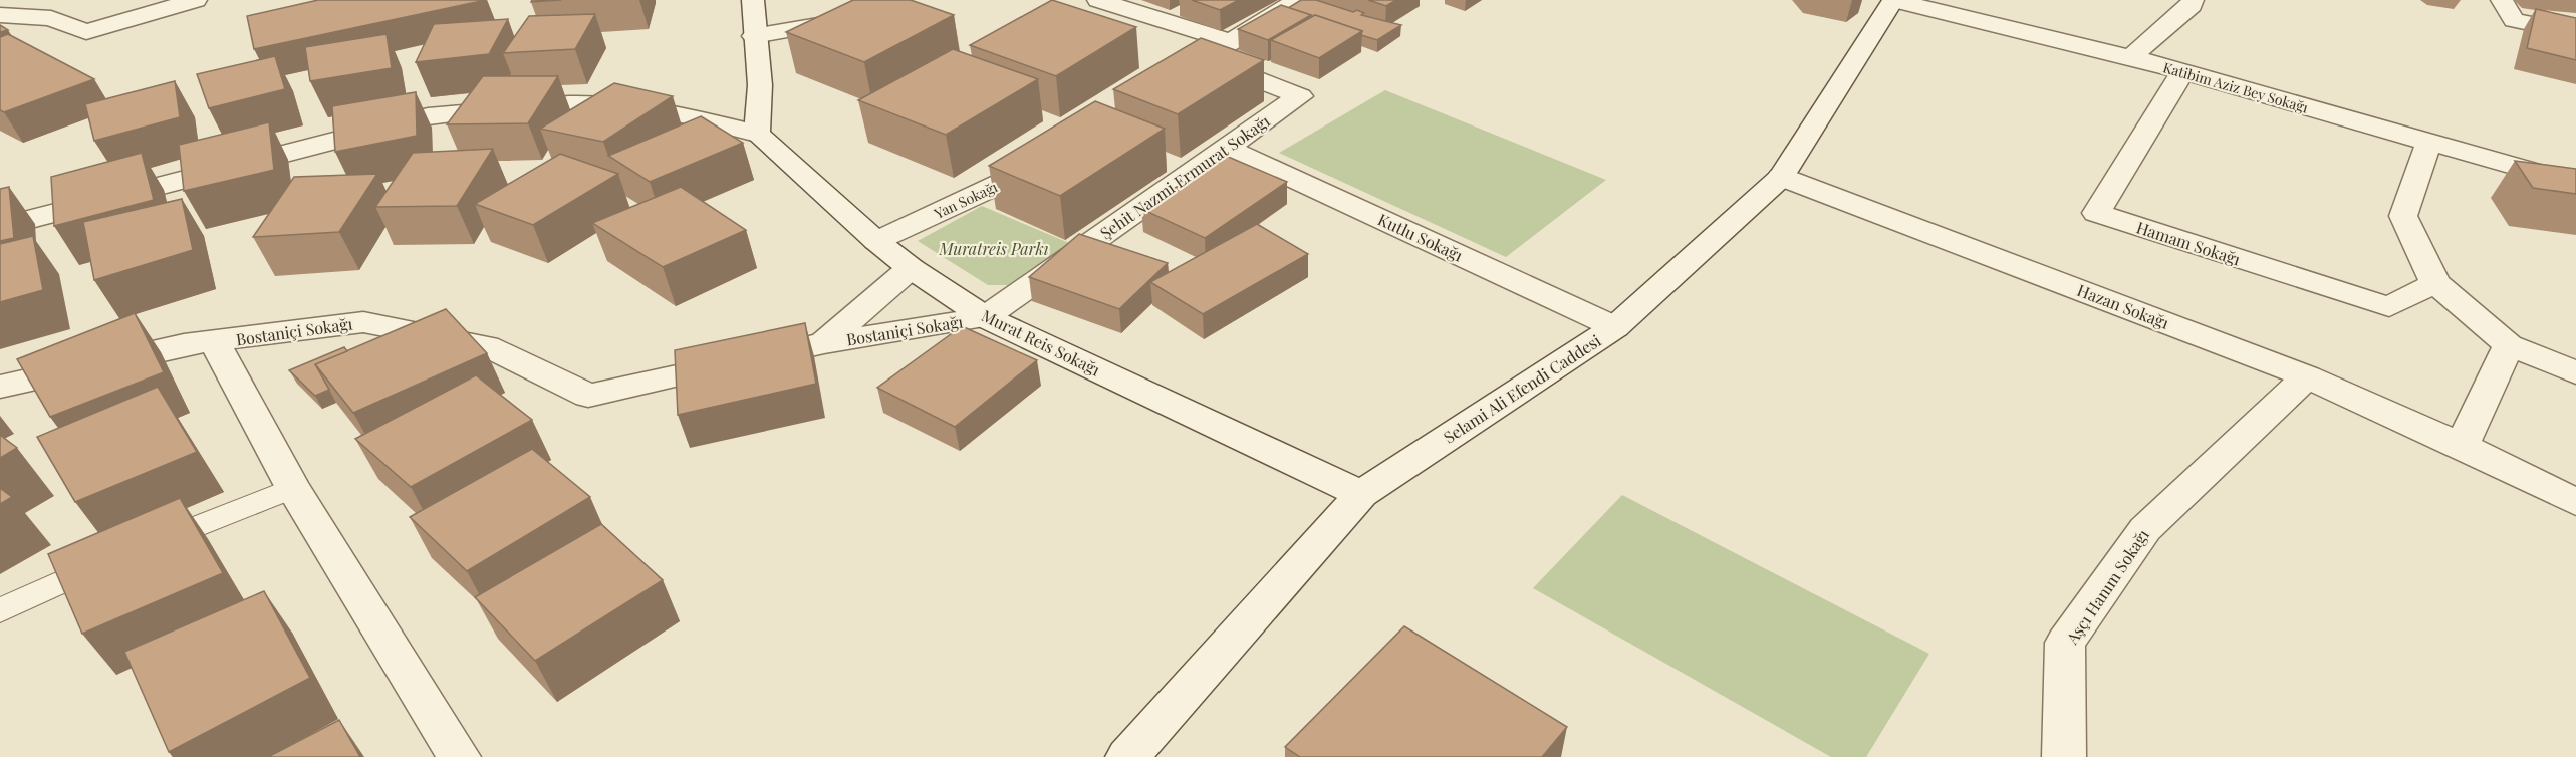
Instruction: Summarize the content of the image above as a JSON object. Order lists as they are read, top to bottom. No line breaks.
{"streets":{"street":["Katibim Aziz Bey Sokağı","Şehit Nazmi Ermurat Sokağı","Yan Sokağı","Kutlu Sokağı","Hamam Sokağı","Hazan Sokağı","Bostaniçi Sokağı","Murat Reis Sokağı","Selami Ali Efendi Caddesi","Aşçı Hanım Sokağı"]},"crossings":[["Katibim Aziz Bey Sokağı","Hamam Sokağı"],["Katibim Aziz Bey Sokağı","Selami Ali Efendi Caddesi"],["Şehit Nazmi Ermurat Sokağı","Kutlu Sokağı"],["Şehit Nazmi Ermurat Sokağı","Bostaniçi Sokağı"],["Şehit Nazmi Ermurat Sokağı","Murat Reis Sokağı"],["Yan Sokağı","Murat Reis Sokağı"],["Kutlu Sokağı","Selami Ali Efendi Caddesi"],["Hazan Sokağı","Selami Ali Efendi Caddesi"],["Hazan Sokağı","Aşçı Hanım Sokağı"],["Bostaniçi Sokağı","Murat Reis Sokağı"],["Murat Reis Sokağı","Selami Ali Efendi Caddesi"]],"parks":["Muratreis Parkı"]}
